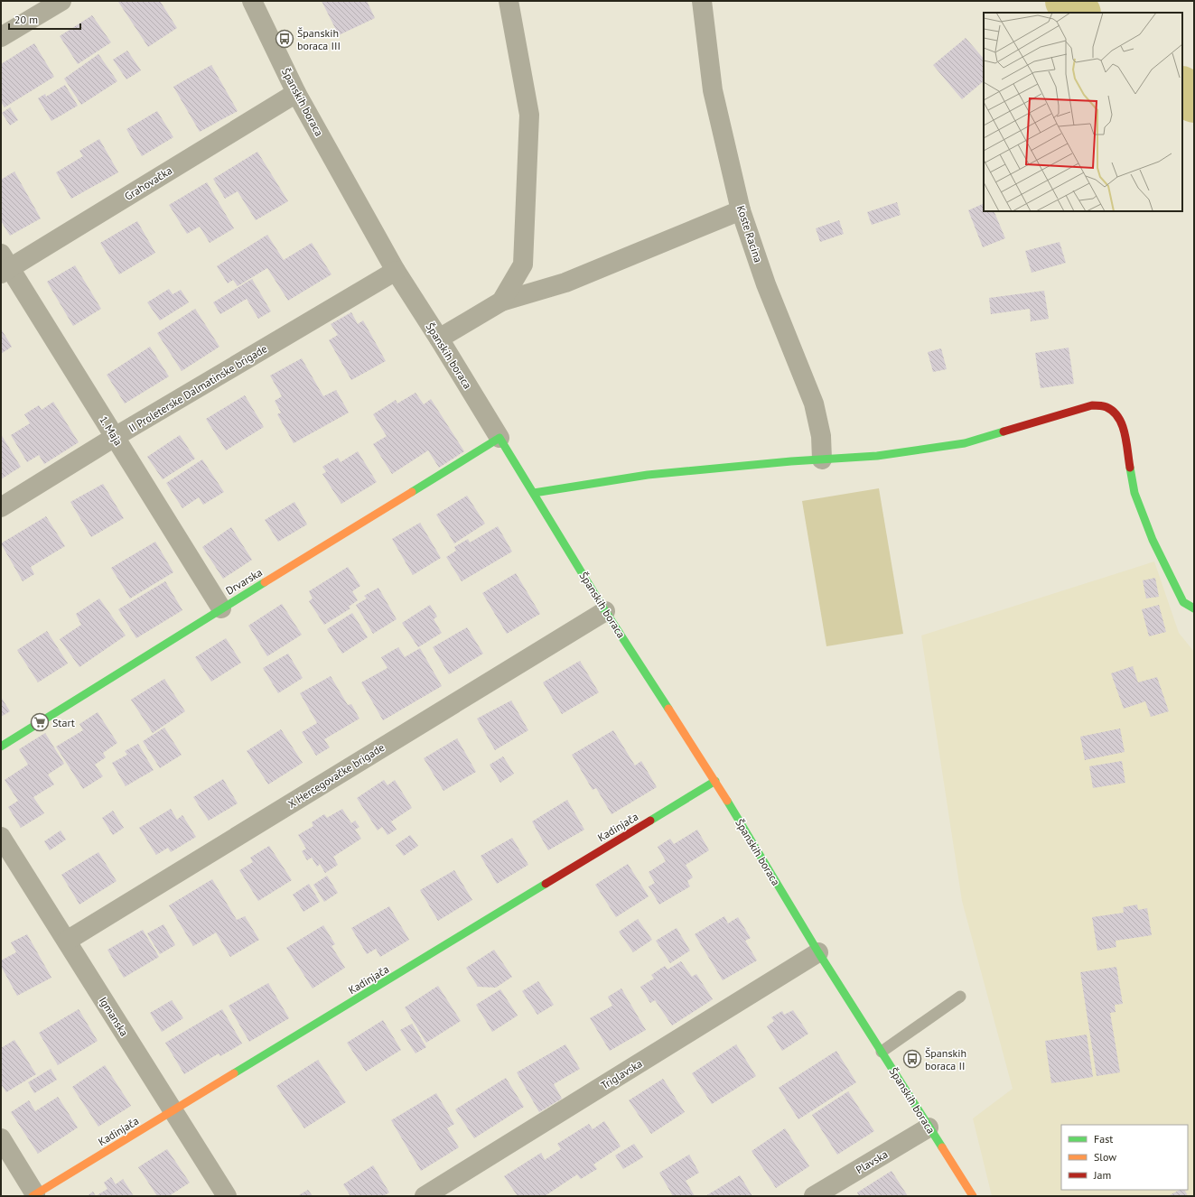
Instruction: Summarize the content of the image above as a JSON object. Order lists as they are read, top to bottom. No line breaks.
{"streets":{"street":["Španskih boraca","Grahovačka","Koste Racina","II Proleterske Dalmatinske brigade","1. Maja","Drvarska","X Hercegovačke brigade","Kadinjača","Igmanska","Triglavska","Plavska"]},"crossings":[["Španskih boraca","Grahovačka"],["Španskih boraca","II Proleterske Dalmatinske brigade"],["Španskih boraca","Drvarska"],["Španskih boraca","X Hercegovačke brigade"],["Španskih boraca","Kadinjača"],["Španskih boraca","Triglavska"],["Španskih boraca","Plavska"],["Grahovačka","1. Maja"],["II Proleterske Dalmatinske brigade","1. Maja"],["1. Maja","Drvarska"],["X Hercegovačke brigade","Igmanska"],["Kadinjača","Igmanska"]],"places":{"bus stop":["Španskih boraca III","Španskih boraca II"],"supermarket":["Start"]},"legend":["Fast","Slow","Jam"],"scale_bar":"20 m"}
